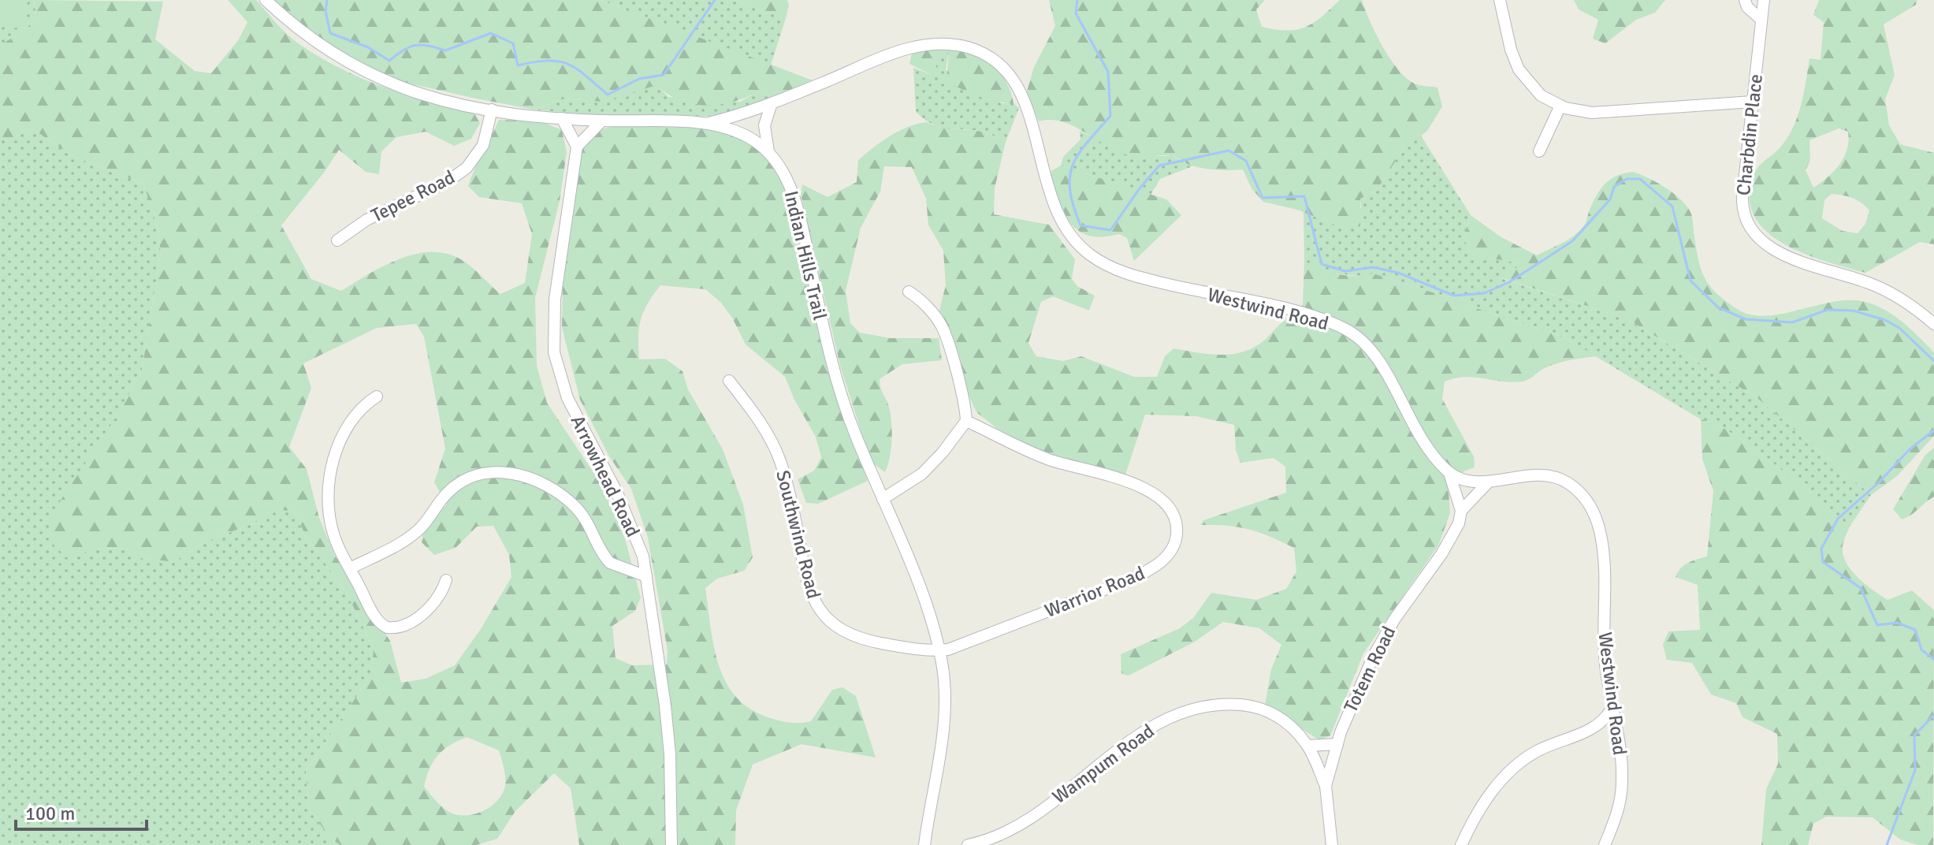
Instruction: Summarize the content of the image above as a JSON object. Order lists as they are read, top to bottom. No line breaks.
{"streets":{"street":["Charbdin Place","Tepee Road","Indian Hills Trail","Westwind Road","Arrowhead Road","Southwind Road","Warrior Road","Totem Road","Wampum Road"]},"crossings":[["Tepee Road","Indian Hills Trail"],["Indian Hills Trail","Westwind Road"],["Indian Hills Trail","Southwind Road"],["Indian Hills Trail","Warrior Road"],["Westwind Road","Totem Road"],["Southwind Road","Warrior Road"],["Totem Road","Wampum Road"]],"scale_bar":"100 m"}
